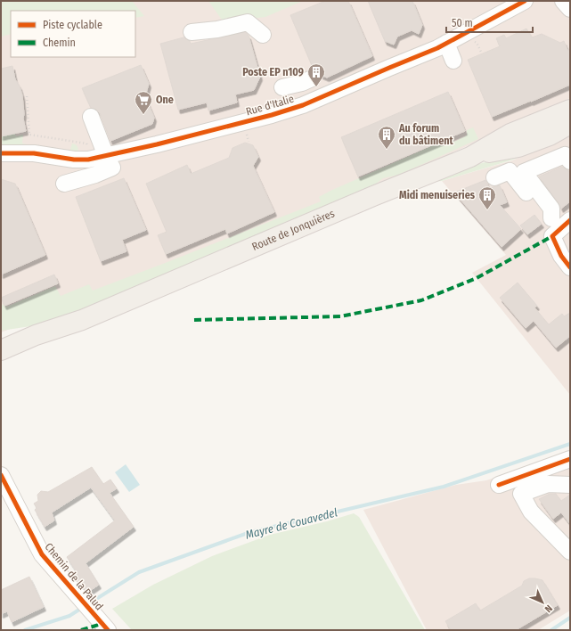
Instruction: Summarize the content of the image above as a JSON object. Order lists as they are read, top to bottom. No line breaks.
{"streets":{"main road":["Route de Jonquières"],"street":["Rue d'Italie","Chemin de la Palud"]},"water":["Mayre de Couavedel"],"places":{"building":["Poste EP n109","Au forum du bâtiment","Midi menuiseries"],"supermarket":["One"]},"legend":["Piste cyclable","Chemin"],"scale_bar":"50 m","north":"bottom right"}
